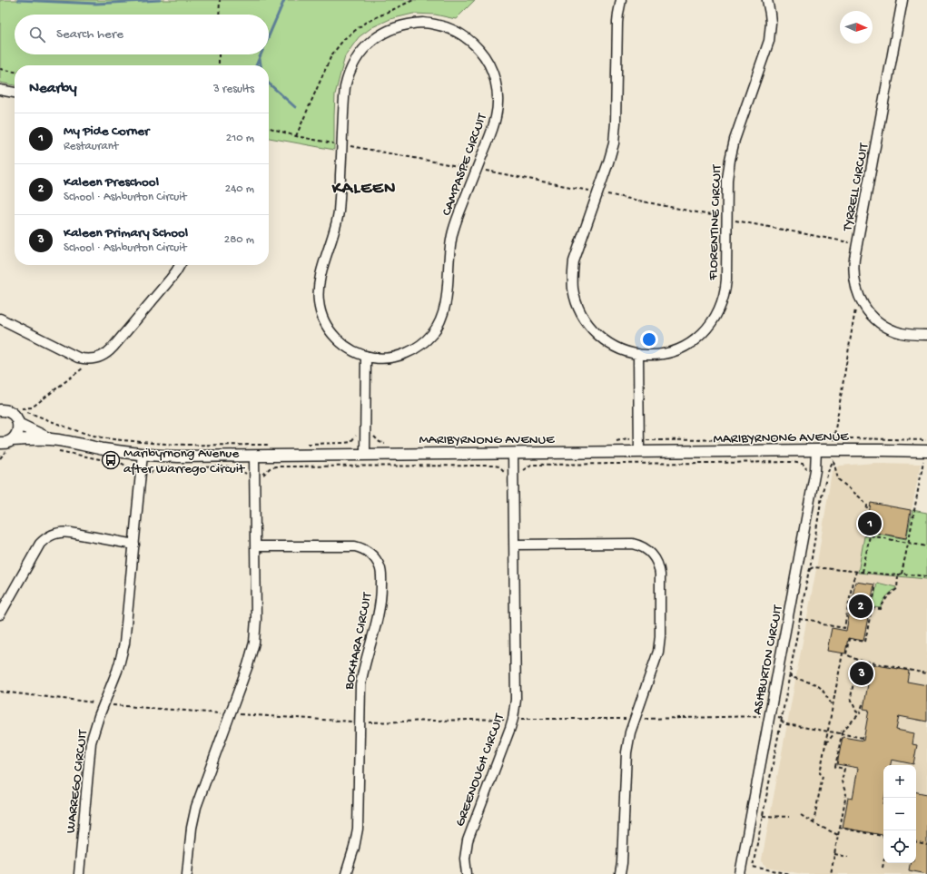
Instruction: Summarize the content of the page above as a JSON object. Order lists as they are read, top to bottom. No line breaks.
{"streets":{"street":["CAMPASPE CIRCUIT","TYRRELL CIRCUIT","FLORENTINE CIRCUIT","MARIBYRNONG AVENUE","BOKHARA CIRCUIT","ASHBURTON CIRCUIT","GREENOUGH CIRCUIT","WARREGO CIRCUIT"]},"crossings":[["MARIBYRNONG AVENUE","ASHBURTON CIRCUIT"],["MARIBYRNONG AVENUE","GREENOUGH CIRCUIT"],["MARIBYRNONG AVENUE","WARREGO CIRCUIT"]],"districts":["KALEEN"],"places":{"bus stop":["Maribyrnong Avenue after Warrego Circuit"]},"north":"right","page":{"search":"Search here","heading":["Nearby","3 results"],"list":[{"mark":"1","name":"My Pide Corner","note":"Restaurant","value":"210 m"},{"mark":"2","name":"Kaleen Preschool","note":"School · Ashburton Circuit","value":"240 m"},{"mark":"3","name":"Kaleen Primary School","note":"School · Ashburton Circuit","value":"280 m"}],"pins":["1","2","3"],"map_buttons":["+","−"]}}
